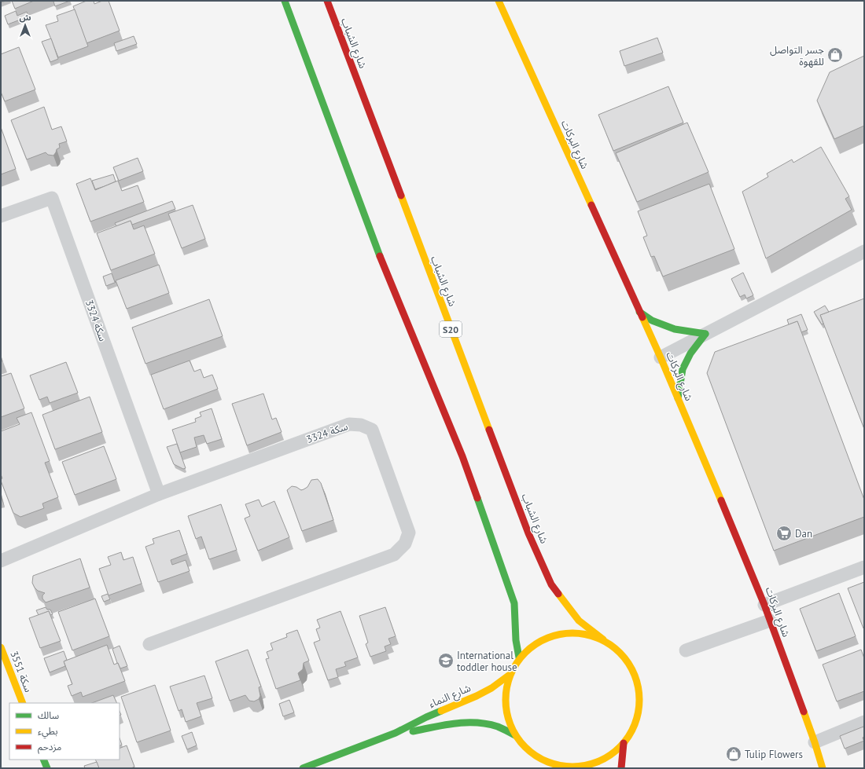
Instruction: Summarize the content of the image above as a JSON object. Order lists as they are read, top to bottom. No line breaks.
{"streets":{"main road":["شارع الشباب","شارع البركات","S20","سكة 3551","شارع النماء"],"street":["سكة 3324"]},"crossings":[["شارع الشباب","S20"],["S20","شارع النماء"]],"places":{"shop":["جسر التواصل للقهوة","Tulip Flowers"],"supermarket":["Dan"],"school or university":["International toddler house"]},"legend":["سالك","بطيء","مزدحم"],"north":"top"}
